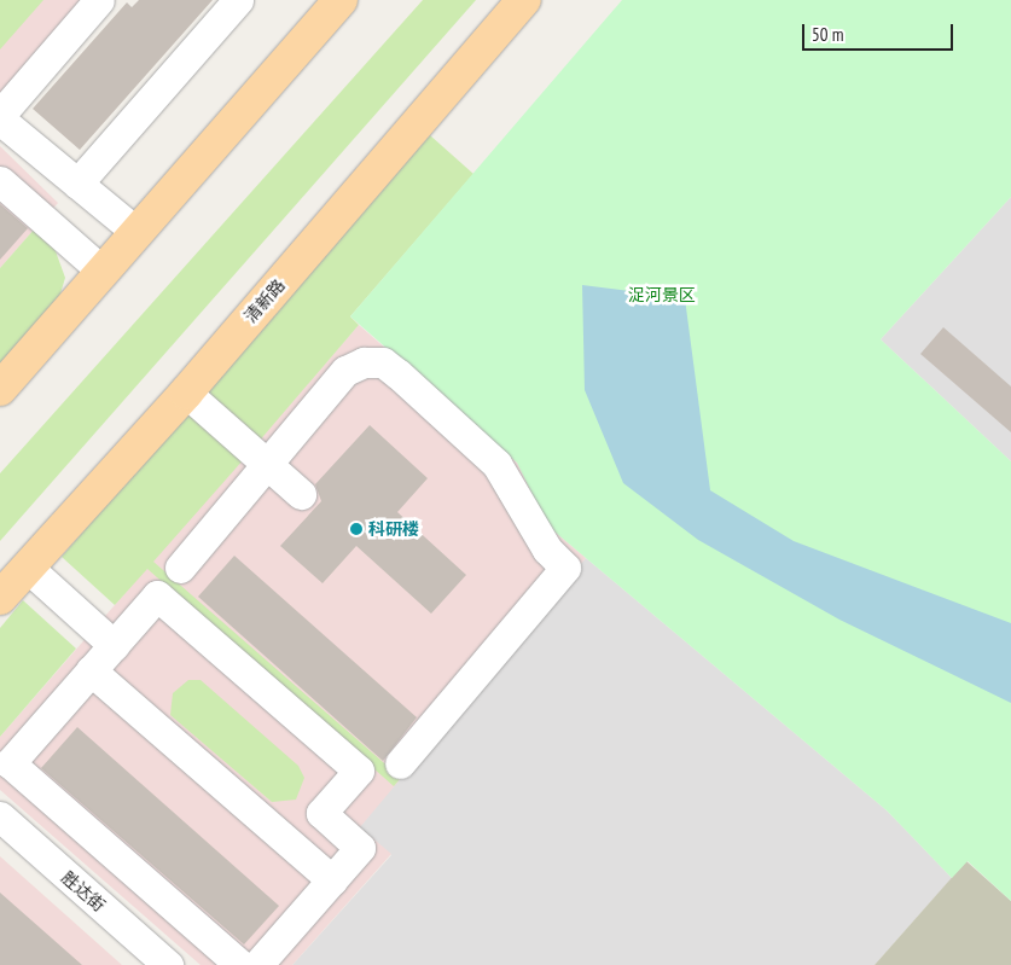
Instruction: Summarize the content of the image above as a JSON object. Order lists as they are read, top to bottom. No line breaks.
{"streets":{"main road":["清新路"],"street":["胜达街"]},"parks":["浞河景区"],"places":["科研楼"],"scale_bar":"50 m"}
